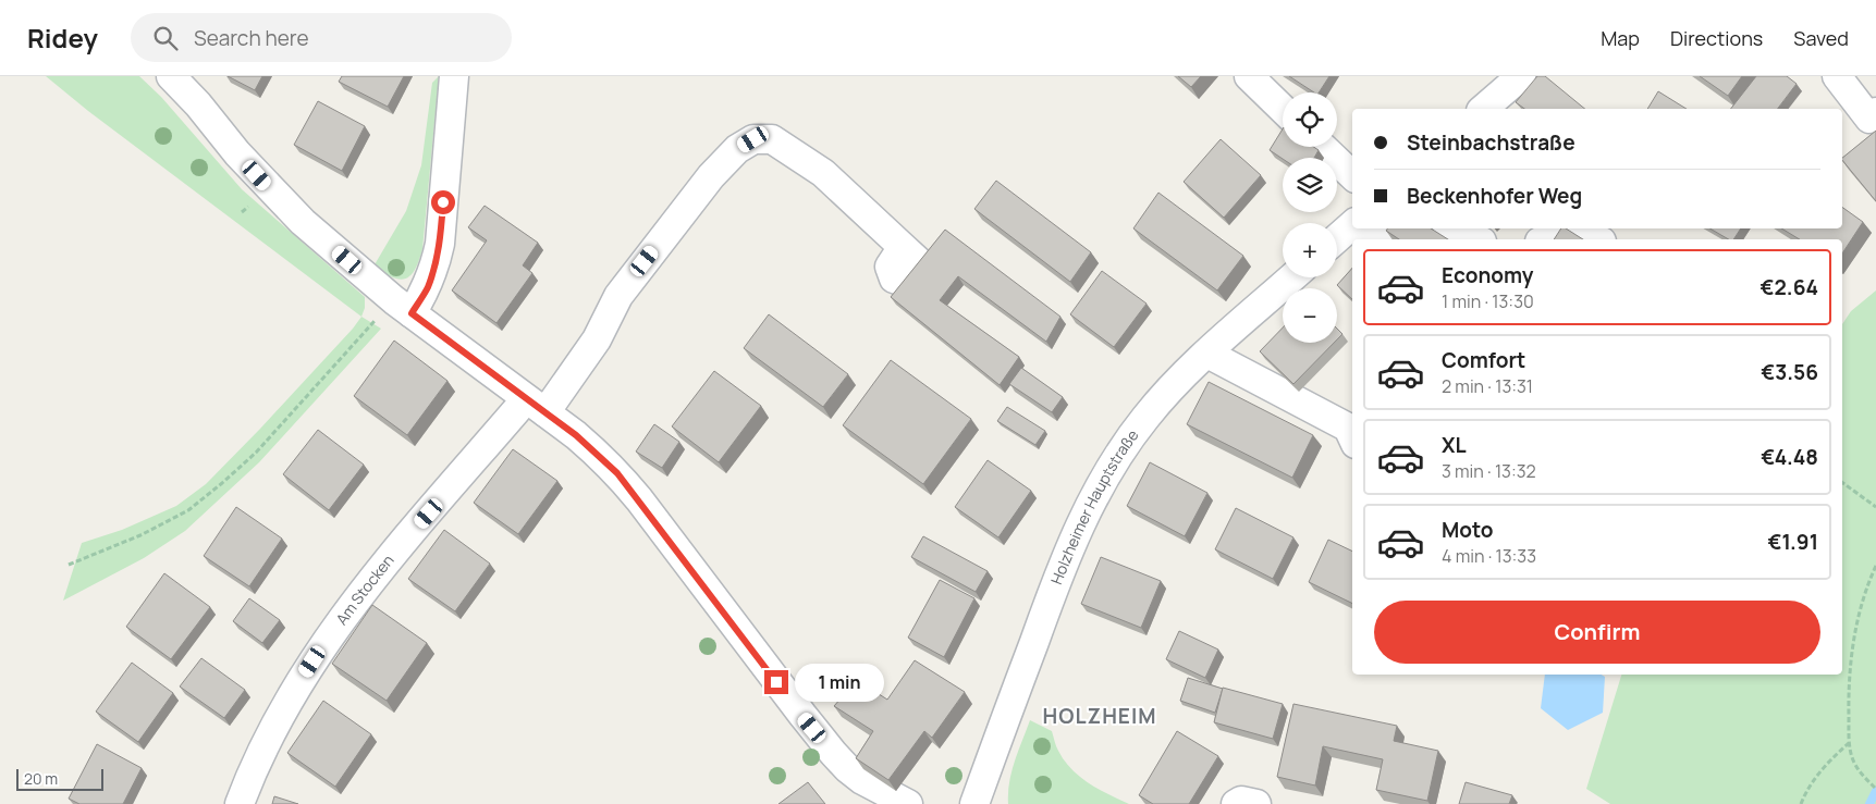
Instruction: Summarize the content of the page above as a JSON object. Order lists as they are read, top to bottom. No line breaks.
{"streets":{"street":["Holzheimer Hauptstraße","Am Stocken"]},"districts":["HOLZHEIM"],"scale_bar":"20 m","page":{"header":"Ridey","search":"Search here","nav":["Map","Directions","Saved"],"map_buttons":["+","−"],"banner":["Steinbachstraße","Beckenhofer Weg"],"list":[{"name":"Economy","note":"1 min · 13:30","value":"€2.64"},{"name":"Comfort","note":"2 min · 13:31","value":"€3.56"},{"name":"XL","note":"3 min · 13:32","value":"€4.48"},{"name":"Moto","note":"4 min · 13:33","value":"€1.91"}],"buttons":"Confirm","bubble":"1 min","scale":"20 m"}}
